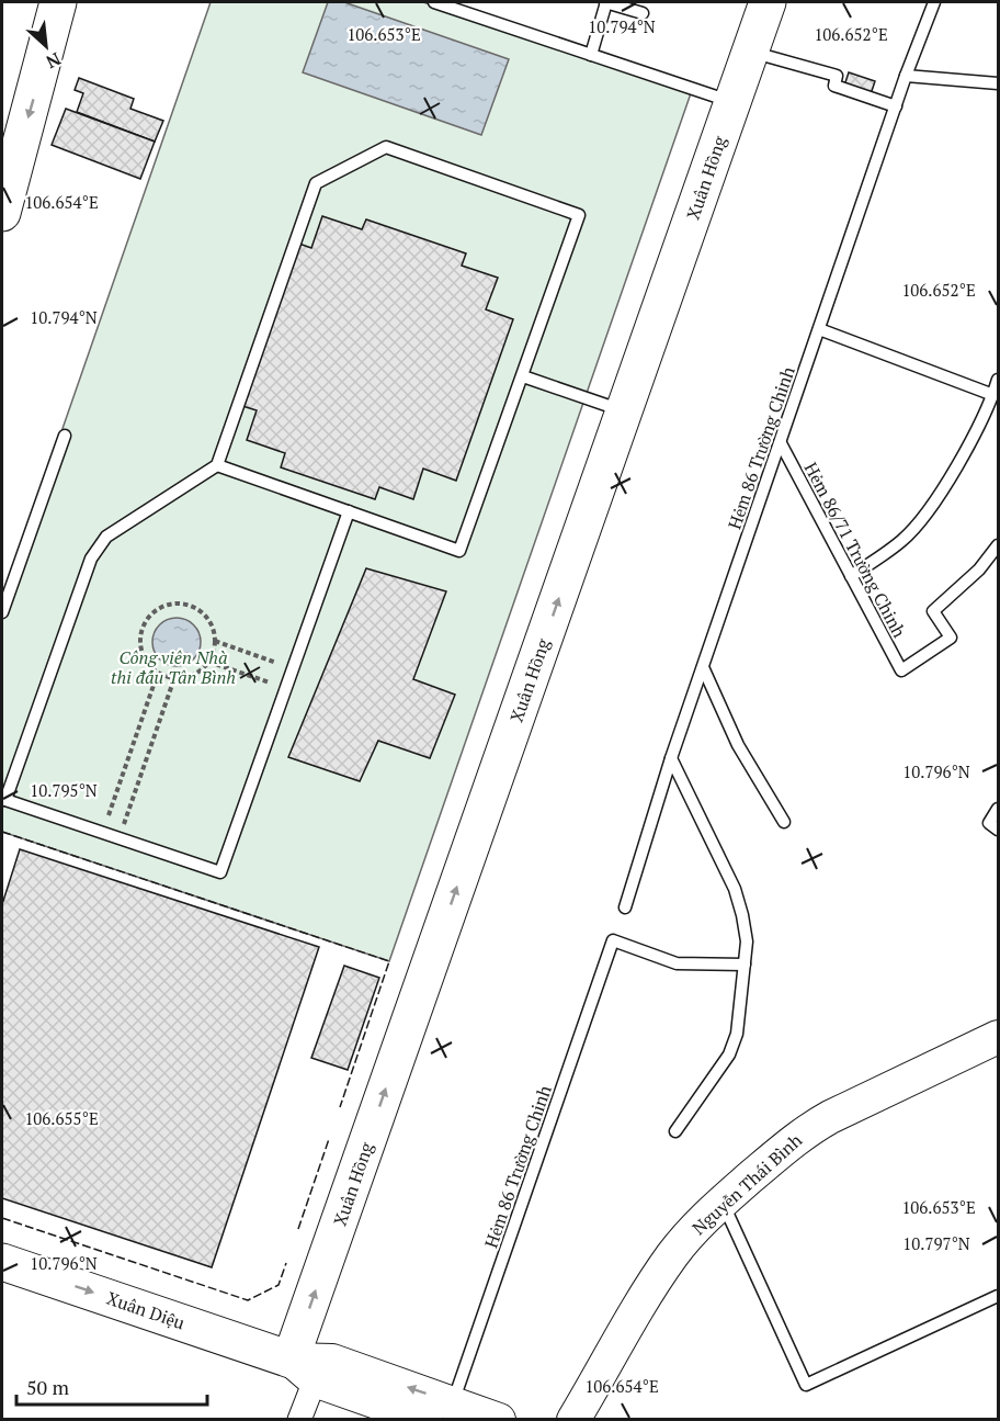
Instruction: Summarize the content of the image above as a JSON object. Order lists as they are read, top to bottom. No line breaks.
{"streets":{"main road":["Xuân Hồng","Xuân Diệu"],"street":["Nguyễn Thái Bình"],"lane":["Hẻm 86 Trường Chinh","Hẻm 86/71 Trường Chinh"]},"crossings":[["Xuân Hồng","Xuân Diệu"],["Hẻm 86 Trường Chinh","Hẻm 86/71 Trường Chinh"],["Hẻm 86 Trường Chinh","Xuân Diệu"]],"one_way":["Xuân Hồng","Xuân Diệu"],"parks":["Công viên Nhà thi đấu Tân Bình"],"scale_bar":"50 m","north":"bottom right","coordinates":["10.794°N","106.653°E","106.652°E","106.654°E","10.796°N","10.795°N","106.655°E","10.797°N"]}
